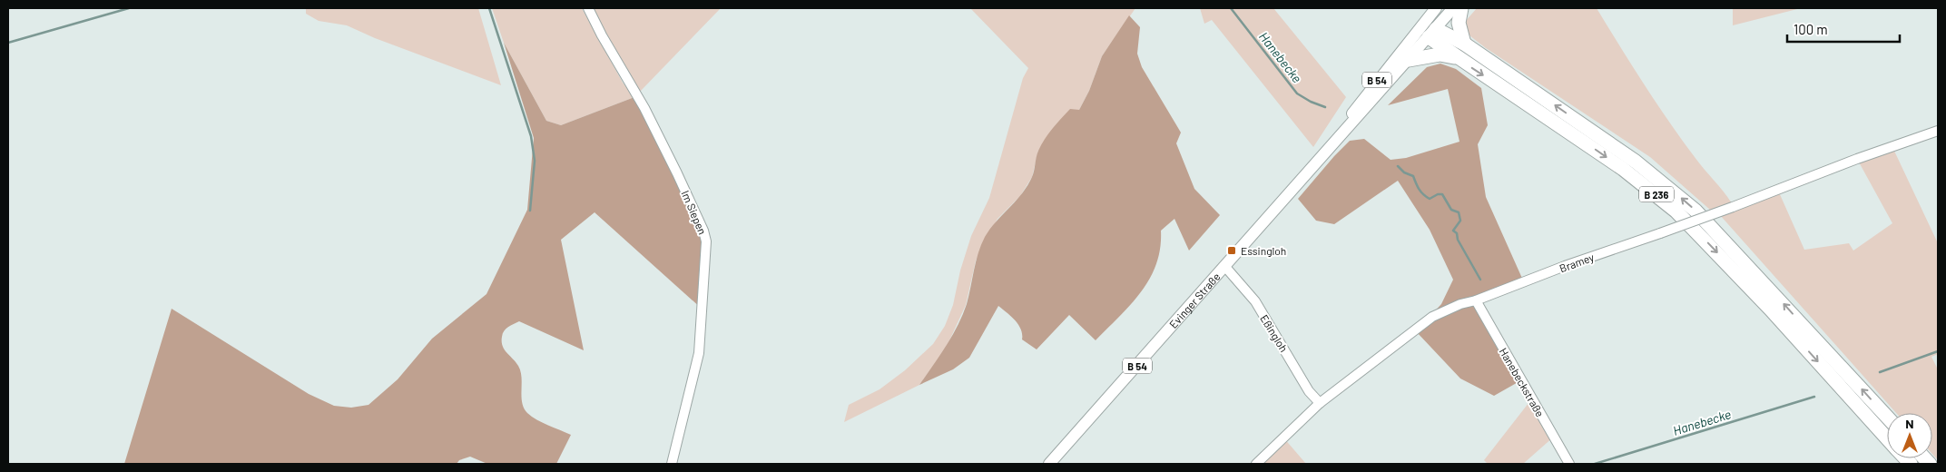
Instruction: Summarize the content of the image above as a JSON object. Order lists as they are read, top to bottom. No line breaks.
{"streets":{"highway":["B 236"],"main road":["B 54","Evinger Straße"],"street":["Im Siepen","Bramey","Eßingloh","Hanebeckstraße"]},"crossings":[["B 54","B 236"],["B 54","Evinger Straße"],["Bramey","Eßingloh"],["Bramey","Hanebeckstraße"],["Evinger Straße","Eßingloh"]],"water":["Hanebecke"],"places":{"transit":["Essingloh"]},"scale_bar":"100 m","north":"top"}
